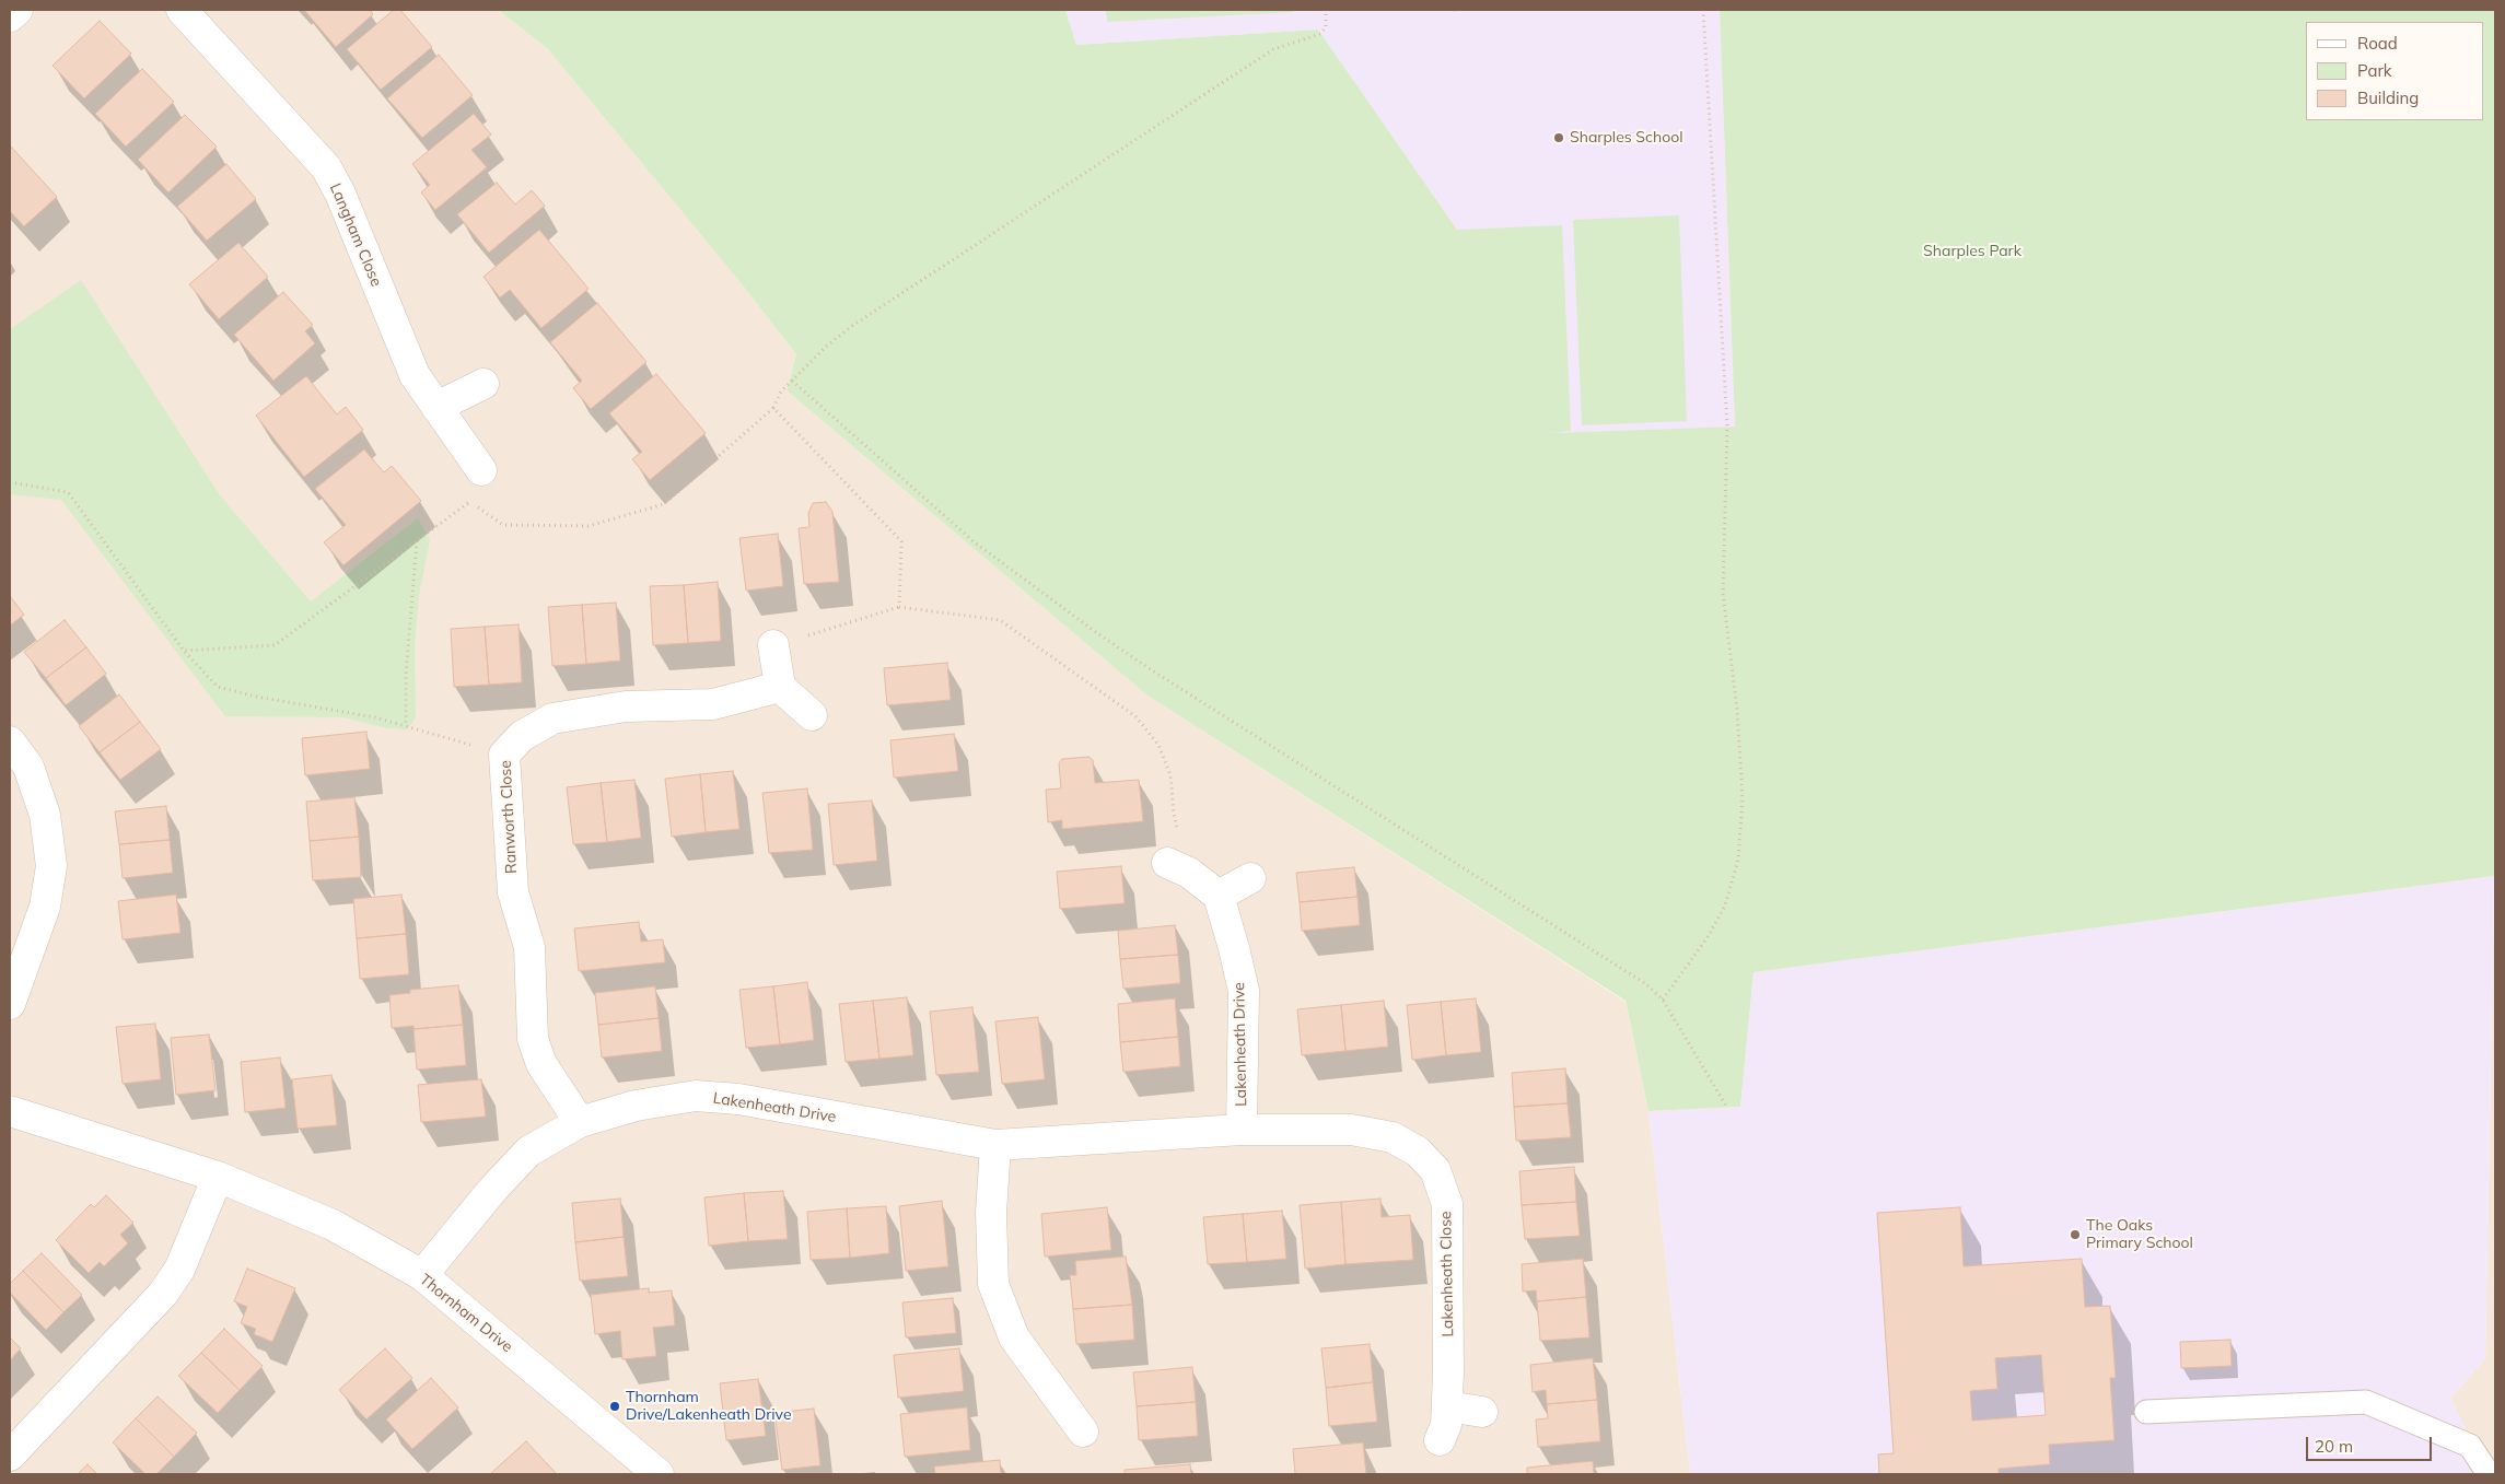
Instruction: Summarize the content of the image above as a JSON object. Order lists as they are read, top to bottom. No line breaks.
{"streets":{"street":["Langham Close","Ranworth Close","Lakenheath Drive","Lakenheath Close","Thornham Drive"]},"crossings":[["Ranworth Close","Lakenheath Drive"],["Lakenheath Drive","Lakenheath Close"],["Lakenheath Drive","Thornham Drive"]],"parks":["Sharples Park"],"places":["Sharples School","The Oaks Primary School","Thornham Drive/Lakenheath Drive"],"legend":["Road","Park","Building"],"scale_bar":"20 m"}
